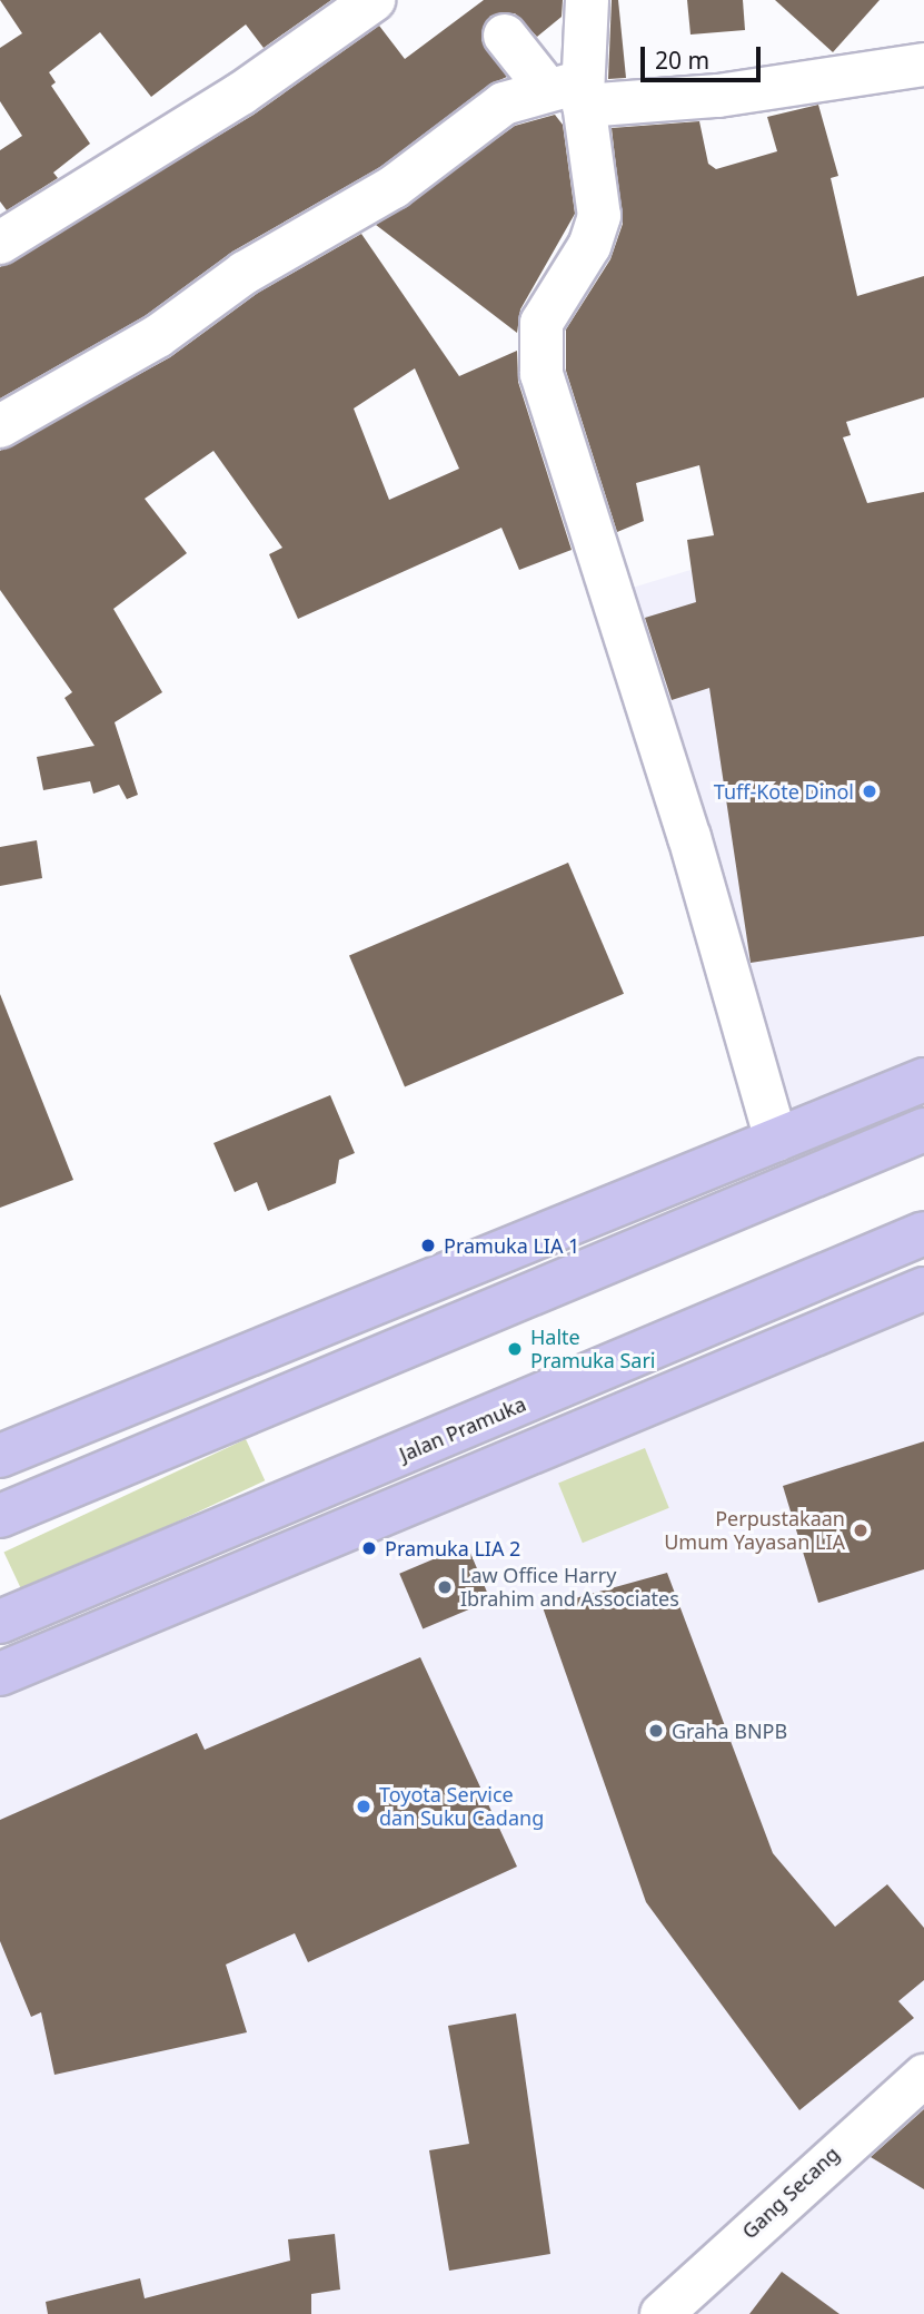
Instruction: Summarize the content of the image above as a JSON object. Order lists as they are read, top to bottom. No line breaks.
{"streets":{"main road":["Jalan Pramuka"],"street":["Gang Secang"]},"places":["Tuff-Kote Dinol","Pramuka LIA 1","Halte Pramuka Sari","Perpustakaan Umum Yayasan LIA","Pramuka LIA 2","Law Office Harry Ibrahim and Associates","Graha BNPB","Toyota Service dan Suku Cadang"],"scale_bar":"20 m"}
